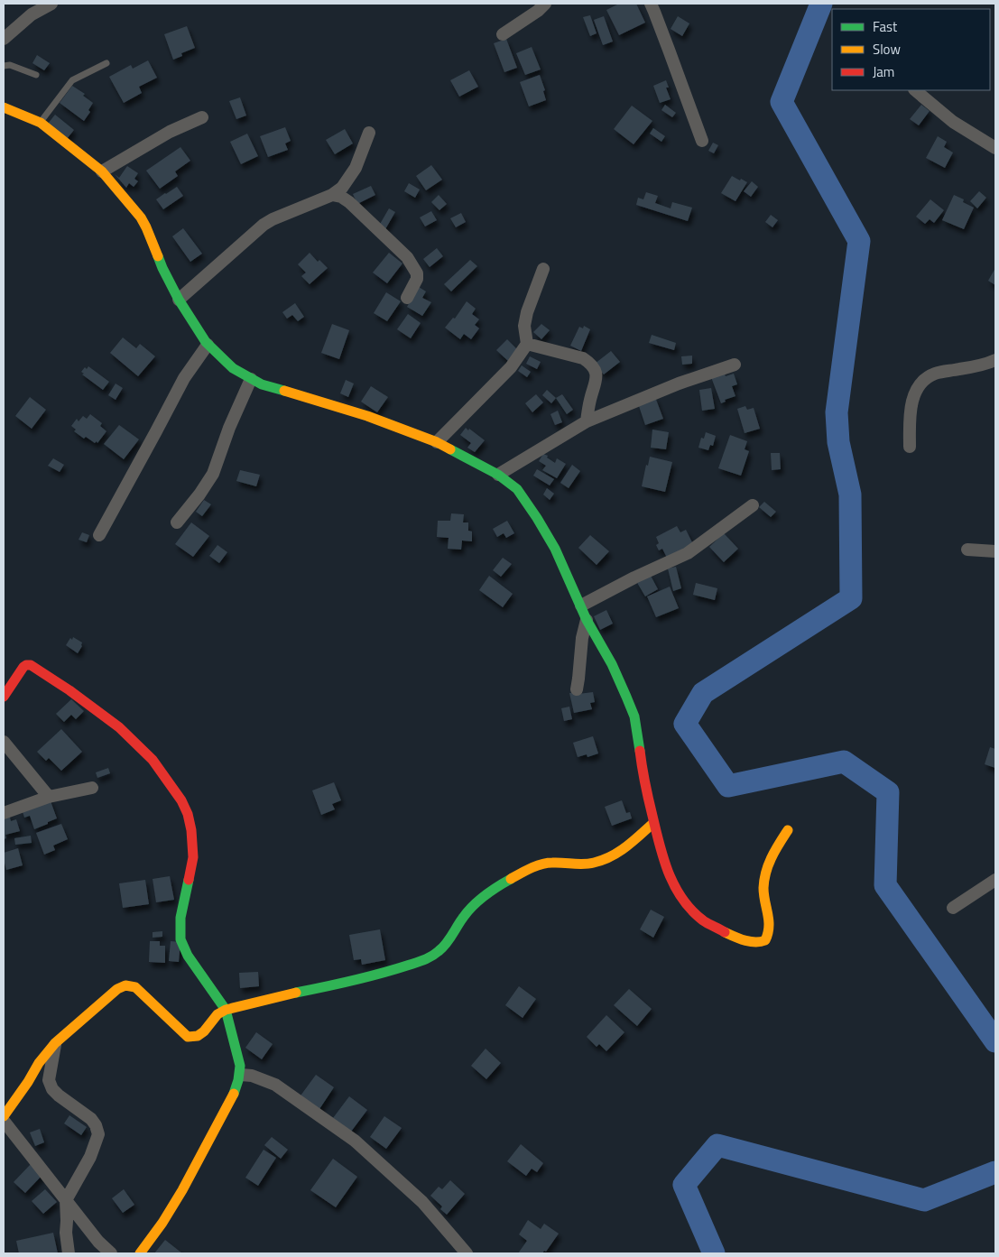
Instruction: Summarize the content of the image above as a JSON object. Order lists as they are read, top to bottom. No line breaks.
{"legend":["Fast","Slow","Jam"]}
